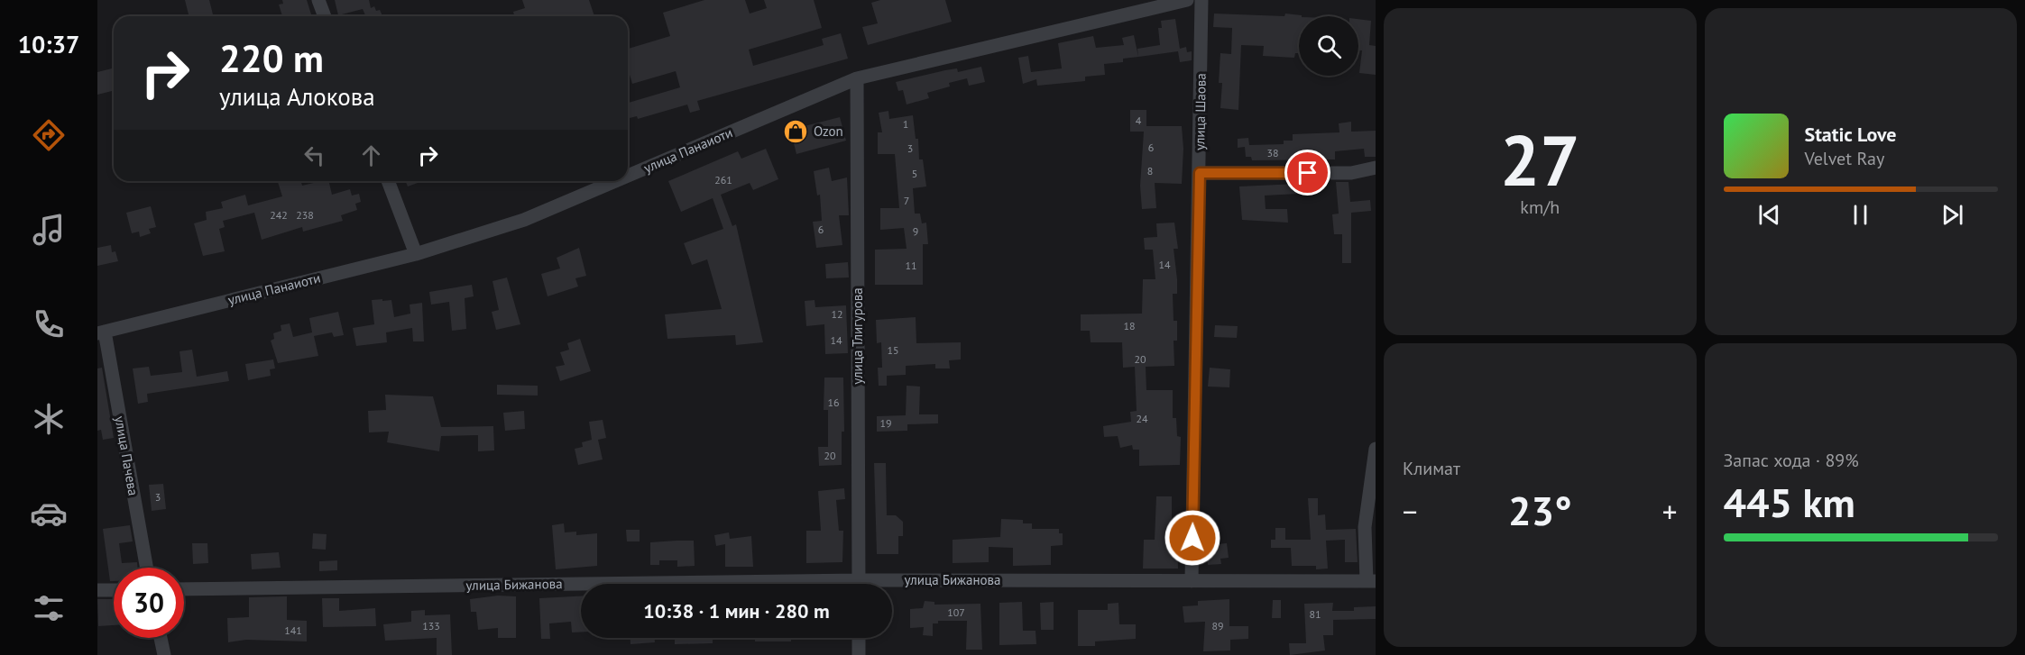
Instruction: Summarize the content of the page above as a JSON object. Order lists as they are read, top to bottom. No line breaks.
{"streets":{"street":["улица Шаова","улица Панаиоти","улица Тлигурова","улица Пачева","улица Бижанова"]},"crossings":[["улица Шаова","улица Бижанова"],["улица Панаиоти","улица Тлигурова"],["улица Панаиоти","улица Пачева"]],"places":{"shop":["Ozon"]},"house_numbers":["4","1","6","3","38","8","5","261","7","242","238","6","9","14","11","12","18","14","15","20","16","24","19","20","3","107","81","133","89","141"],"page":{"tabs":"10:37","tile":[["27","km/h"],"Климат",["Запас хода · 89%","445 km"]],"turn":["220 m","улица Алокова"],"song":["Static Love","Velvet Ray"],"heat":["−","23°","+"],"limit":"30","trip":"10:38 · 1 мин · 280 m"}}
